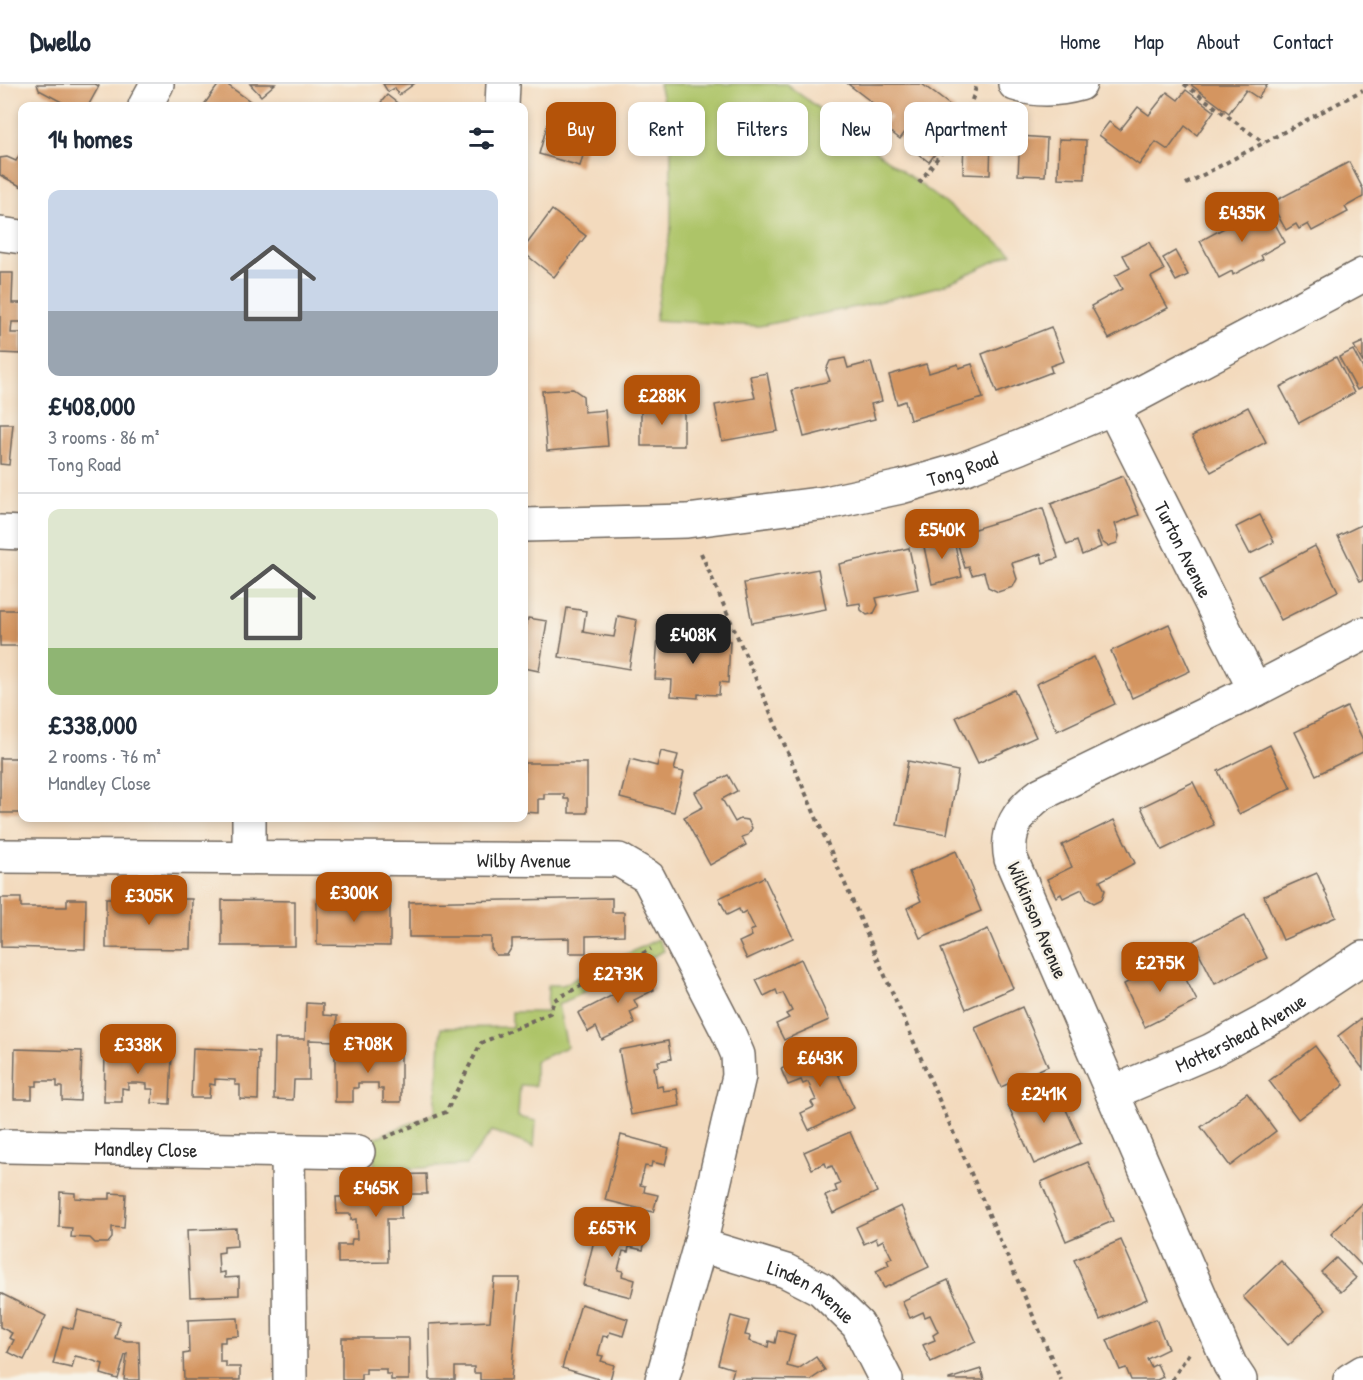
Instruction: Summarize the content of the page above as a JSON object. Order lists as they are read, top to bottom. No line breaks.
{"streets":{"street":["Tong Road","Turton Avenue","Wilby Avenue","Wilkinson Avenue","Mottershead Avenue","Mandley Close","Linden Avenue"]},"crossings":[["Tong Road","Turton Avenue"],["Turton Avenue","Wilkinson Avenue"],["Wilby Avenue","Linden Avenue"],["Wilkinson Avenue","Mottershead Avenue"]],"page":{"header":"Dwello","nav":["Home","Map","About","Contact"],"chip":["Buy","Rent","Filters","New","Apartment"],"heading":"14 homes","list":[{"name":"£408,000","note":"3 rooms · 86 m² · Tong Road"},{"name":"£338,000","note":"2 rooms · 76 m² · Mandley Close"}],"price":["£435K","£288K","£540K","£408K","£300K","£305K","£275K","£273K","£708K","£338K","£643K","£241K","£465K","£657K"]}}
